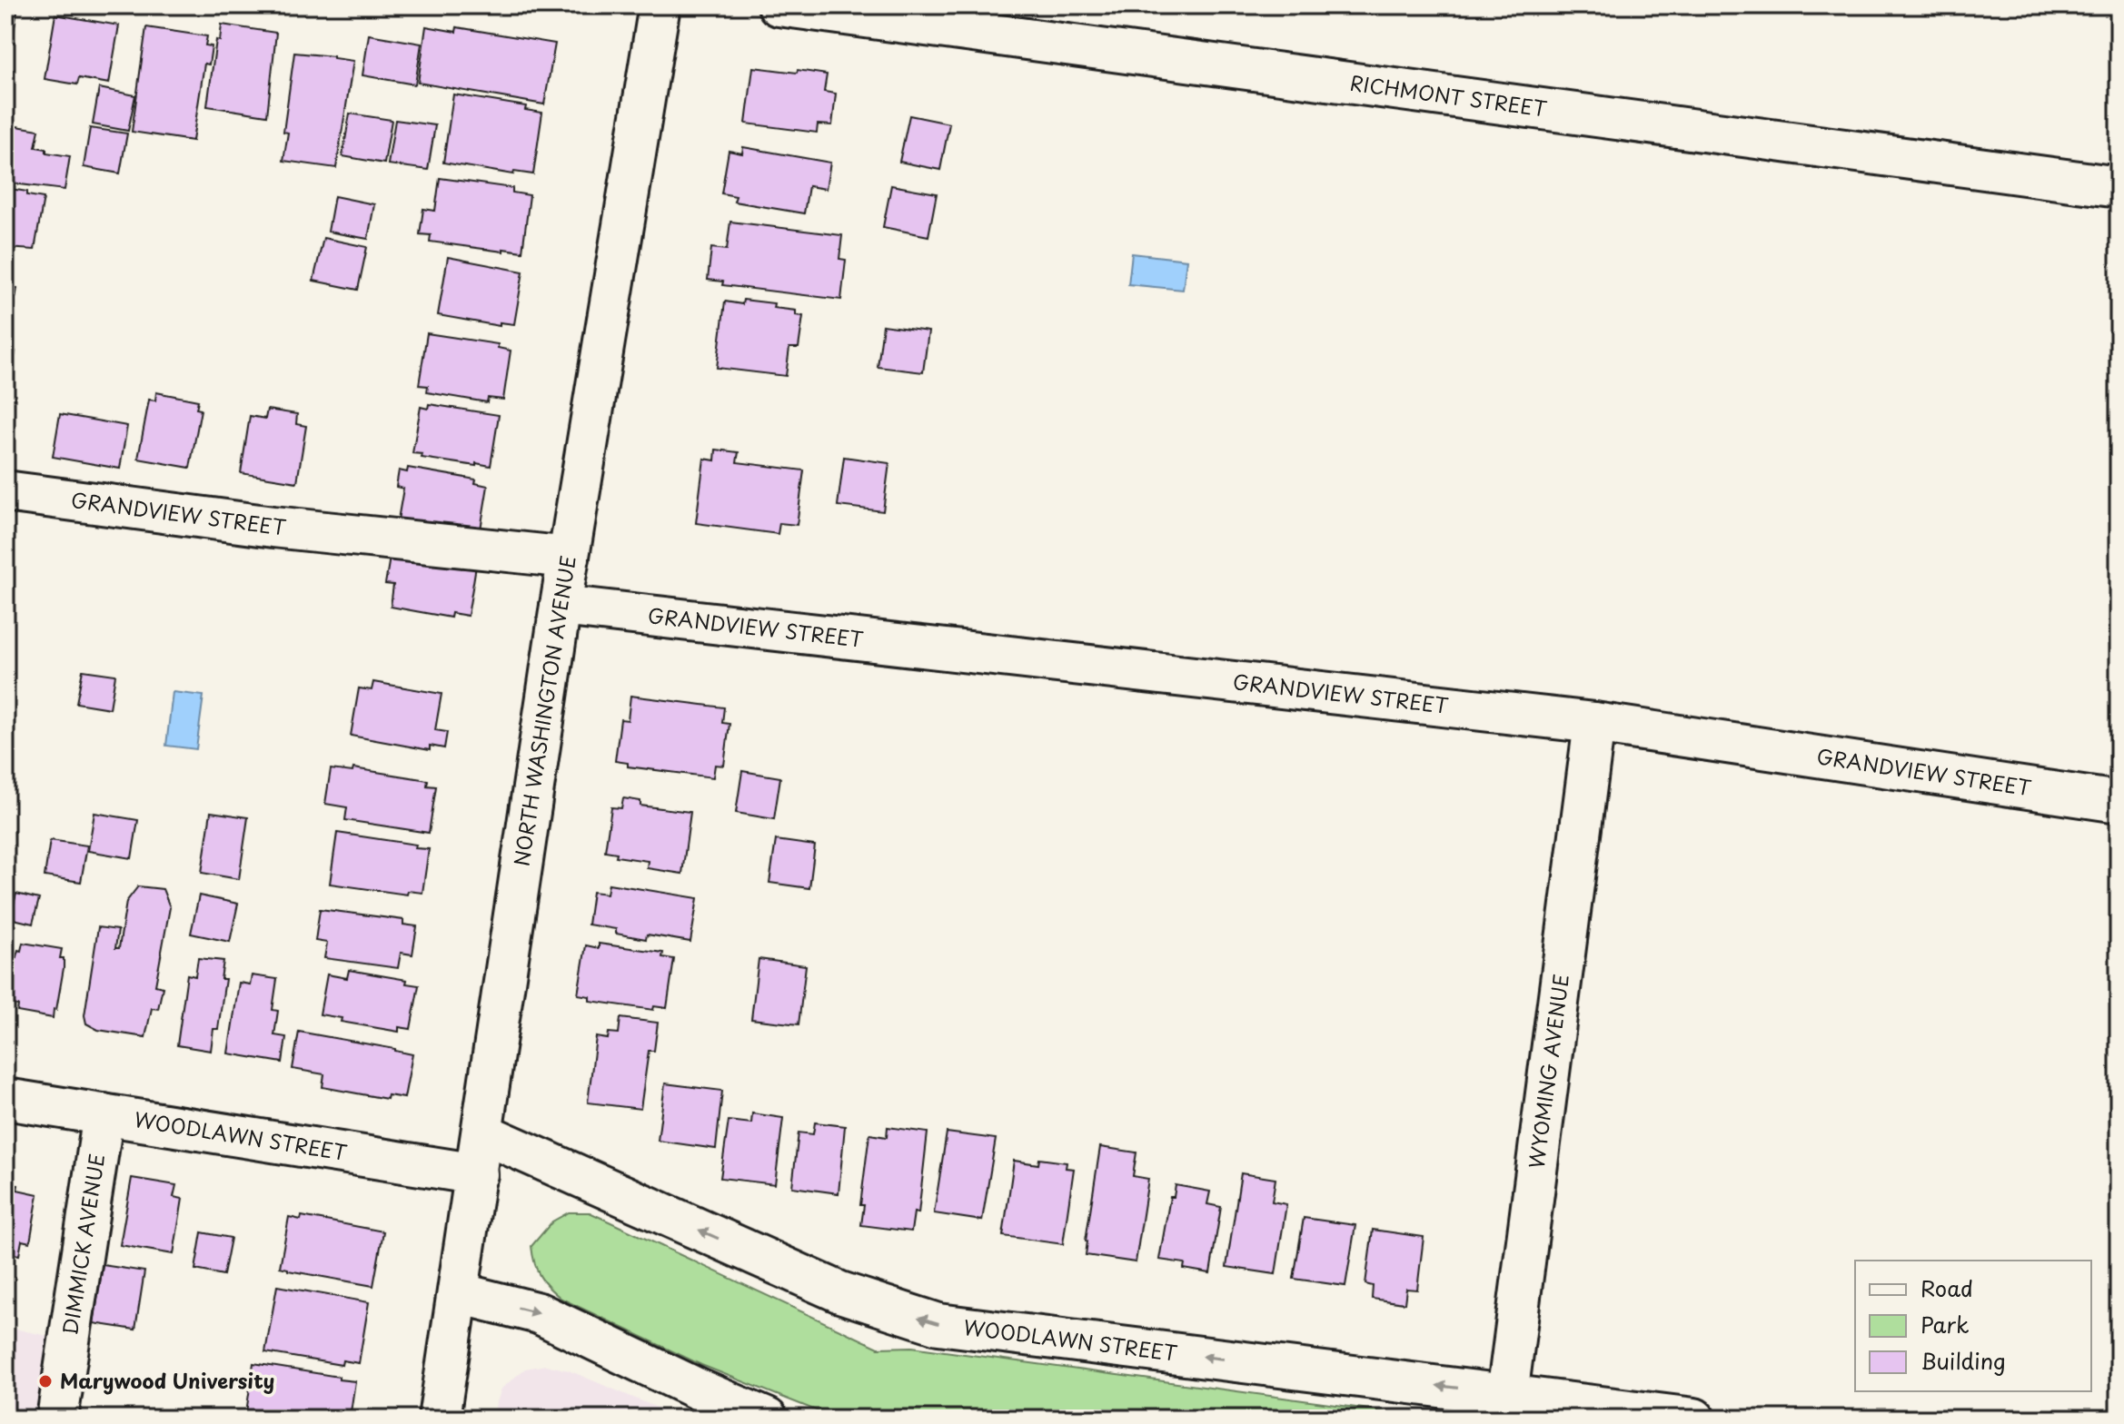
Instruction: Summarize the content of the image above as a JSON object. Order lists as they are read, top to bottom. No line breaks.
{"streets":{"street":["RICHMONT STREET","GRANDVIEW STREET","NORTH WASHINGTON AVENUE","WYOMING AVENUE","WOODLAWN STREET","DIMMICK AVENUE"]},"crossings":[["GRANDVIEW STREET","NORTH WASHINGTON AVENUE"],["GRANDVIEW STREET","WYOMING AVENUE"],["NORTH WASHINGTON AVENUE","WOODLAWN STREET"],["WYOMING AVENUE","WOODLAWN STREET"],["WOODLAWN STREET","DIMMICK AVENUE"]],"places":["Marywood University"],"legend":["Road","Park","Building"]}
